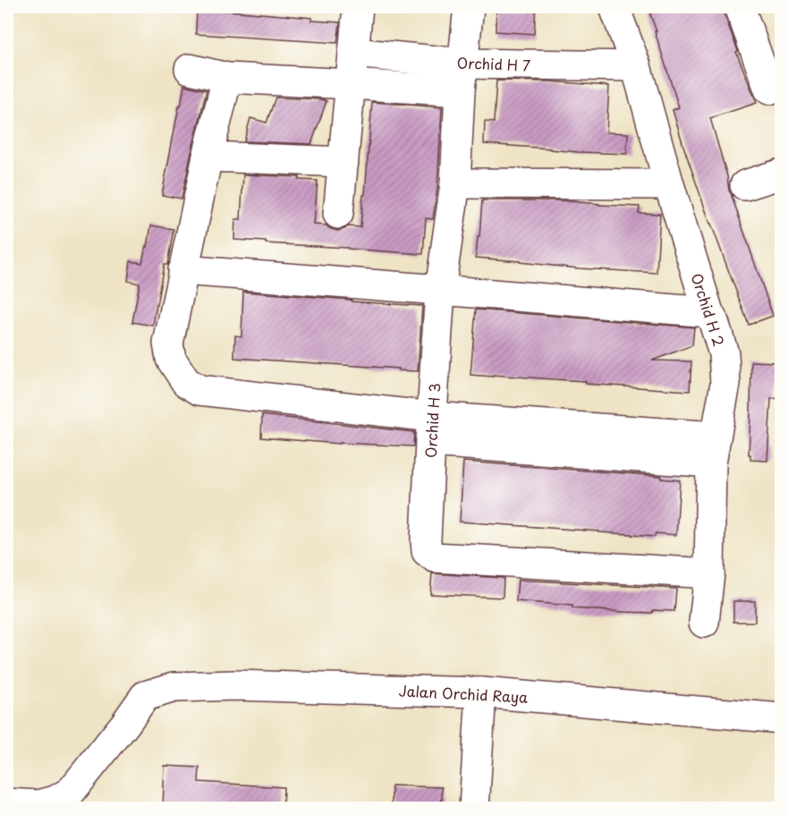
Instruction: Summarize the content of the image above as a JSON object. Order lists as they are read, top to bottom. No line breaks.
{"streets":{"street":["Orchid H 7","Orchid H 2","Orchid H 3","Jalan Orchid Raya"]},"crossings":[["Orchid H 7","Orchid H 2"],["Orchid H 7","Orchid H 3"],["Orchid H 2","Orchid H 3"]]}
